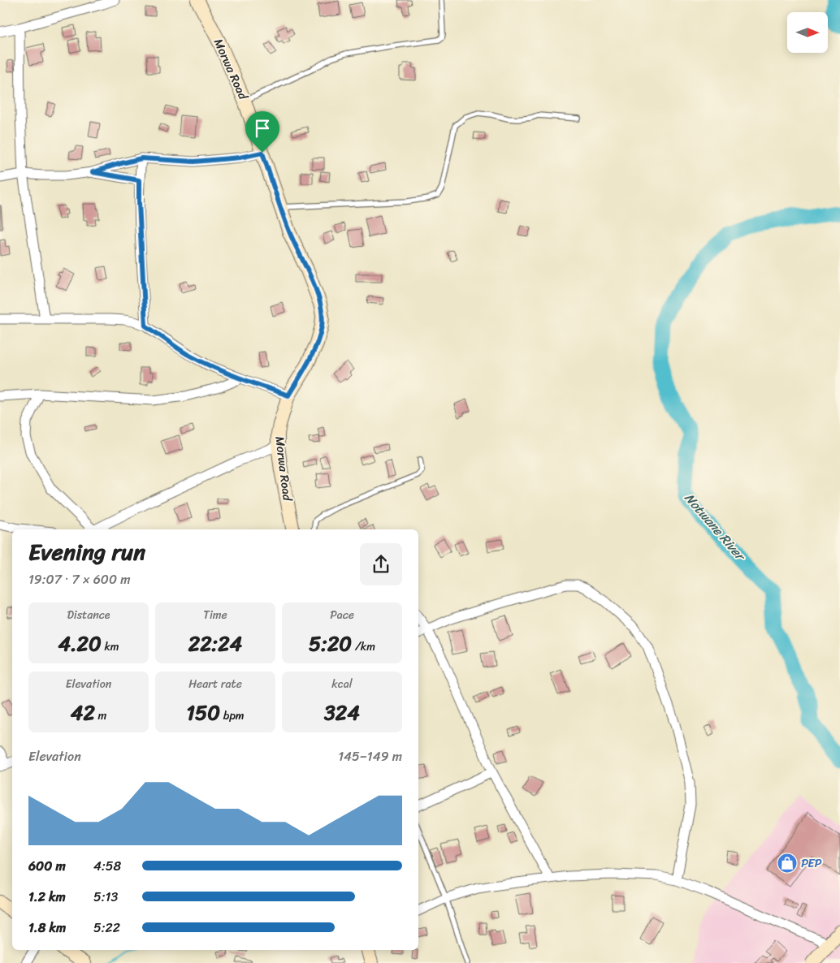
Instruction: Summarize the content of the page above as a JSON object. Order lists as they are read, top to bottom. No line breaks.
{"streets":{"main road":["Morwa Road"]},"water":["Notwane River"],"places":{"shop":["PEP"]},"north":"right","page":{"heading":["Evening run","19:07 · 7 × 600 m"],"stats":[["Distance","4.20 km"],["Time","22:24"],["Pace","5:20 /km"],["Elevation","42 m"],["Heart rate","150 bpm"],["kcal","324"]],"chart":["Elevation","145–149 m"],"list":[{"name":"600 m","note":"4:58"},{"name":"1.2 km","note":"5:13"},{"name":"1.8 km","note":"5:22"}]}}
